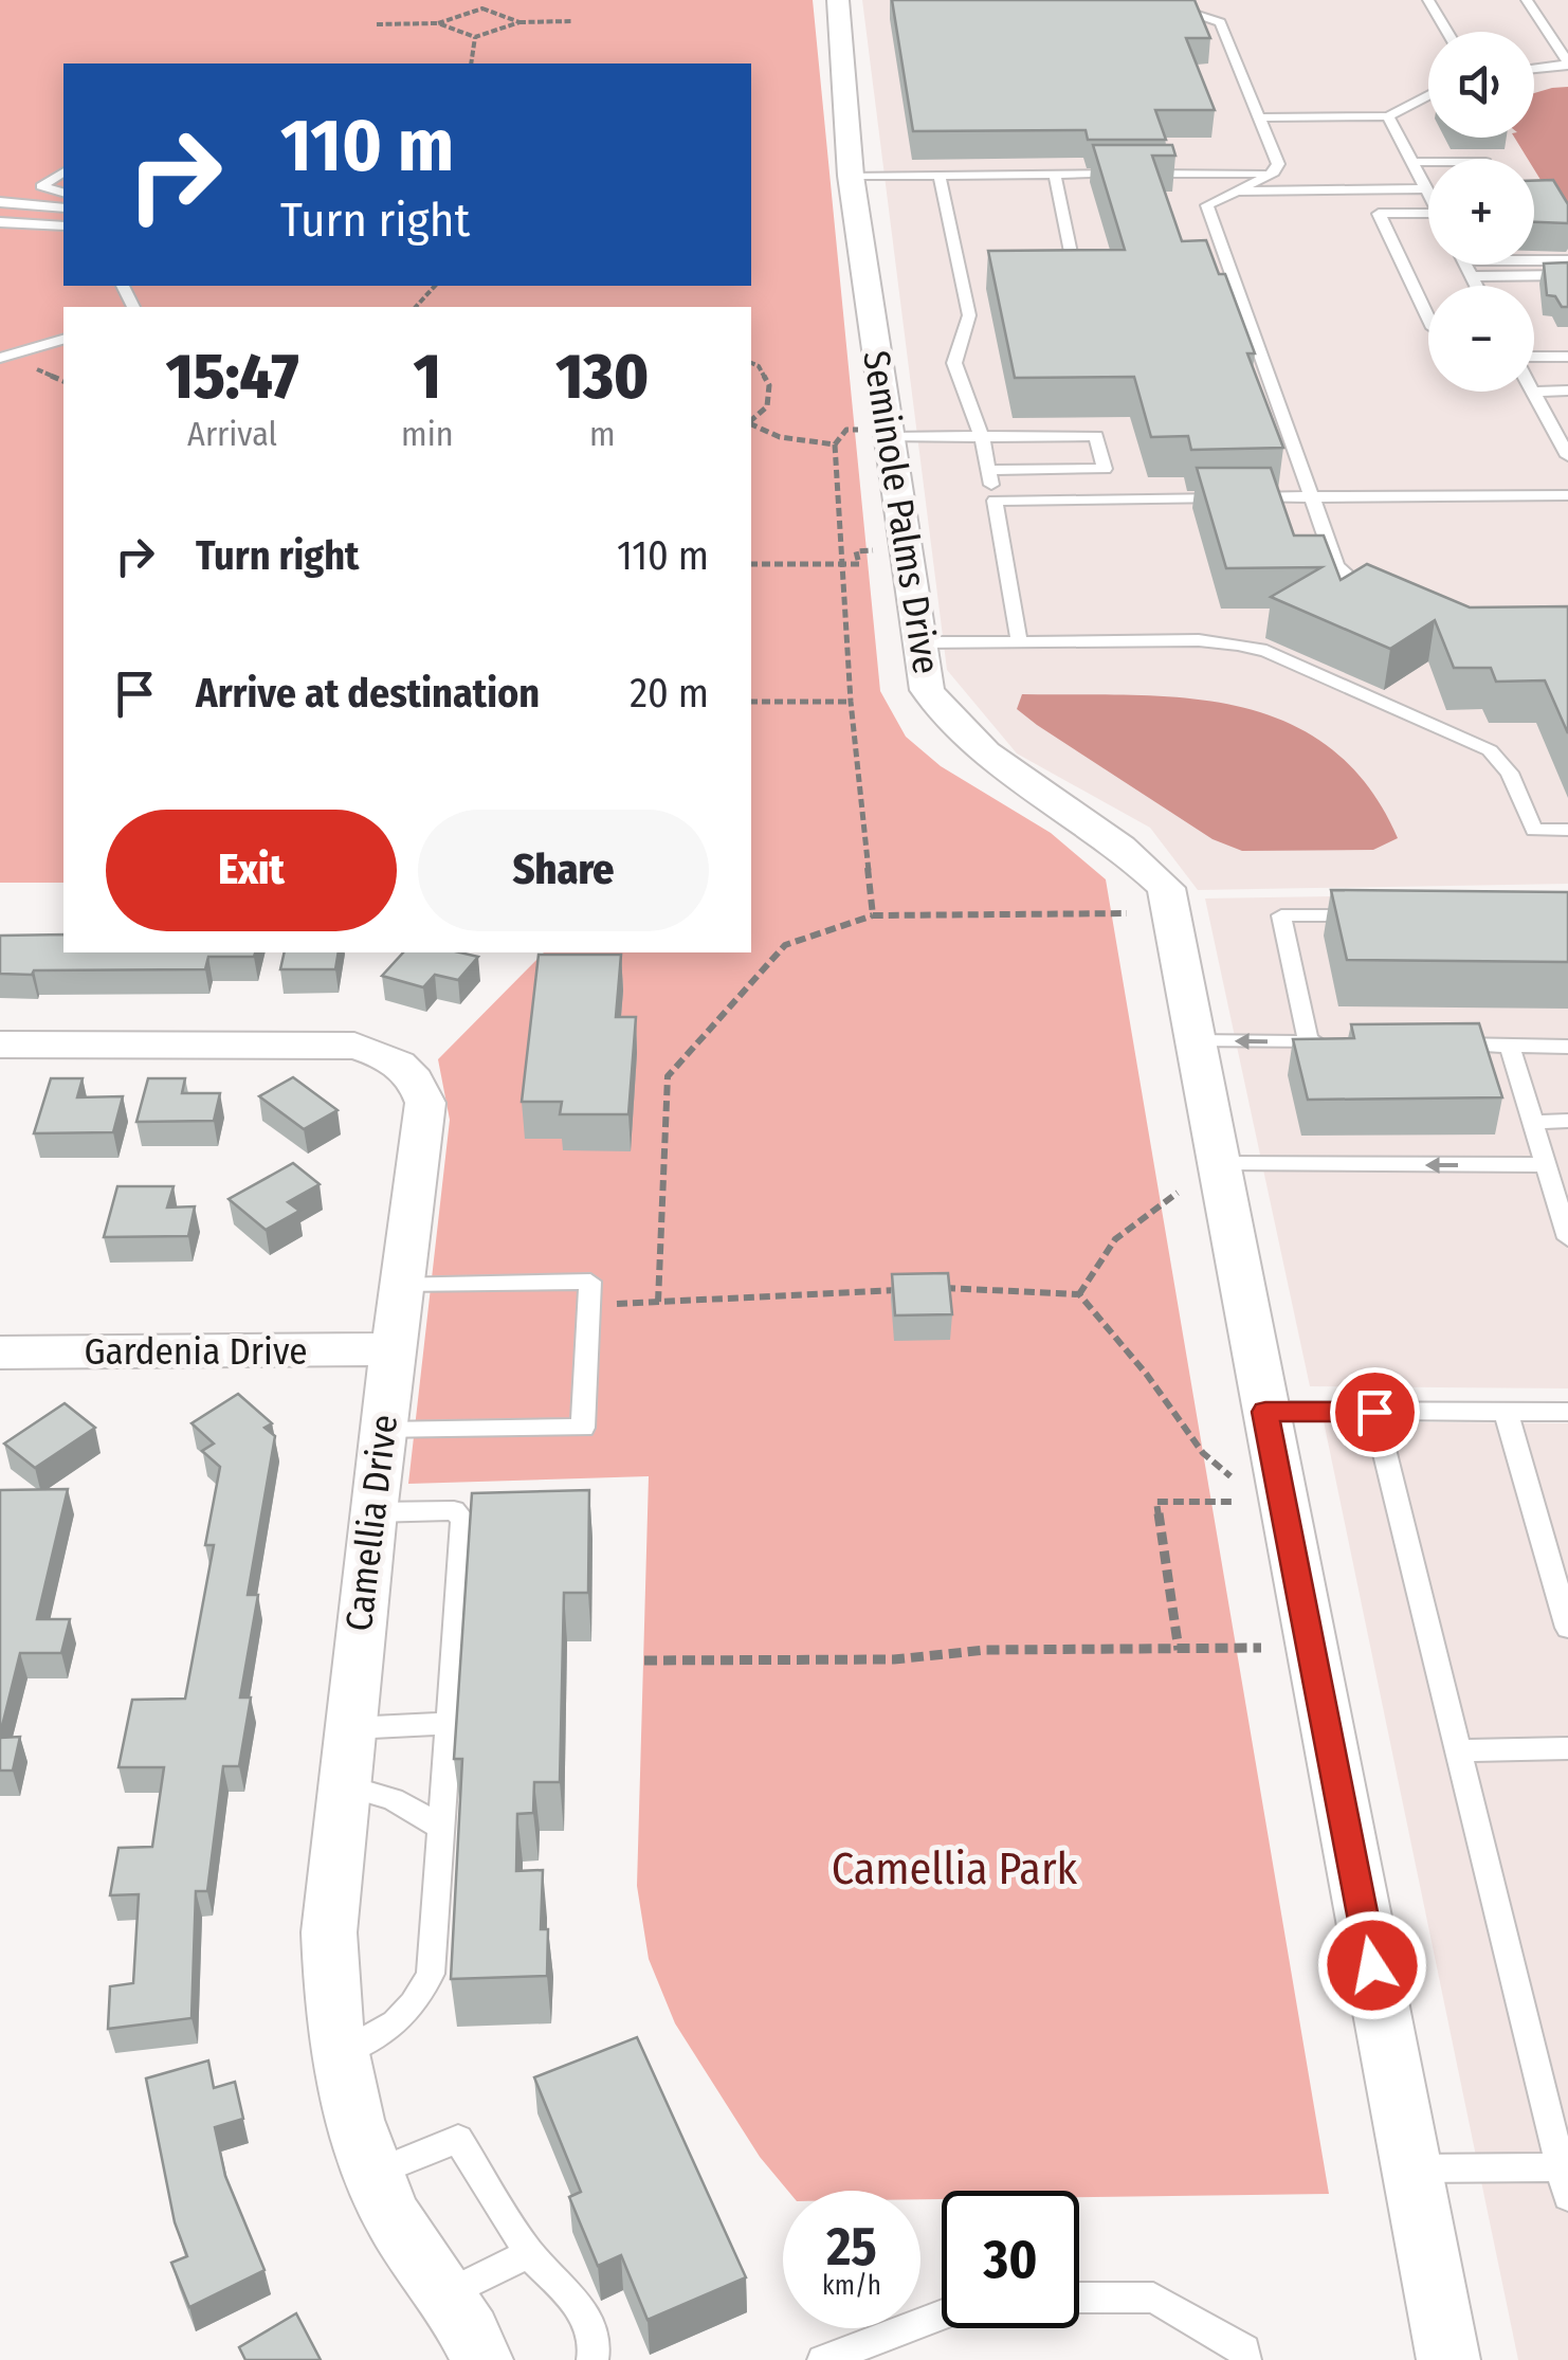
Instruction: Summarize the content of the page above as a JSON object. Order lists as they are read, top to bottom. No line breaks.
{"streets":{"street":["Seminole Palms Drive","Gardenia Drive","Camellia Drive"]},"crossings":[["Gardenia Drive","Camellia Drive"]],"parks":["Camellia Park"],"page":{"map_buttons":["+","−"],"turn":["110 m","Turn right"],"eta":["15:47","Arrival","1","min","130","m"],"list":[{"name":"Turn right","value":"110 m"},{"name":"Arrive at destination","value":"20 m"}],"buttons":["Exit","Share"],"speed":"25 km/h","limit":"30"}}
